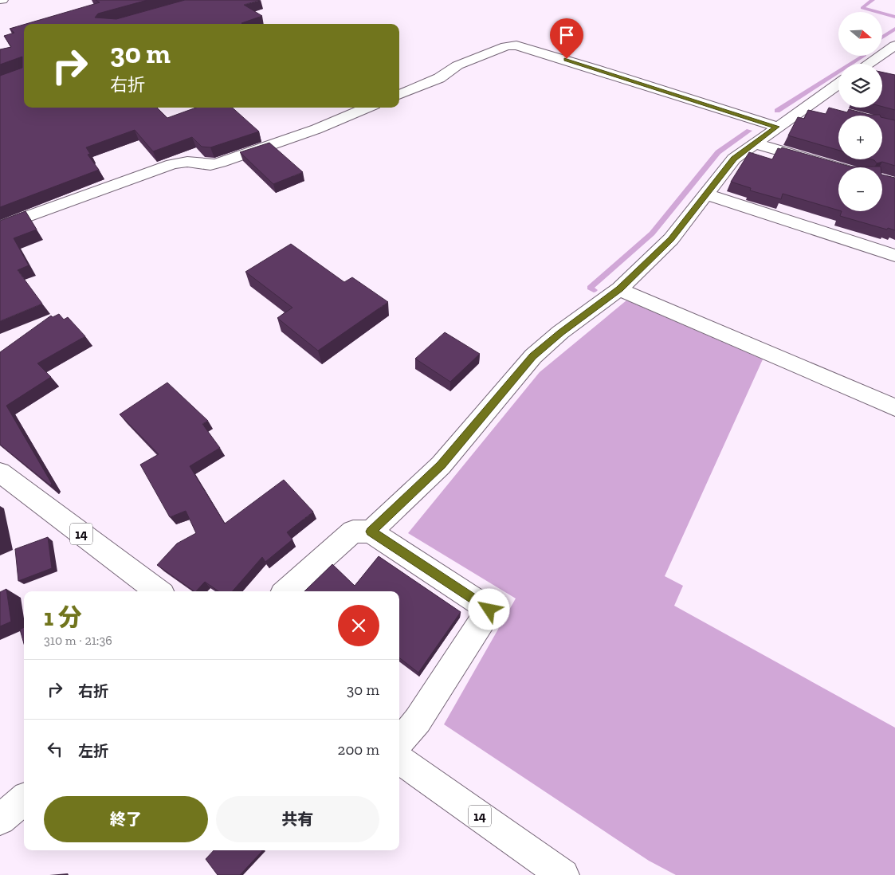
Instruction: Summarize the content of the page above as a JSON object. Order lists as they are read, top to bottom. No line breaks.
{"streets":{"street":["14"]},"north":"right","page":{"map_buttons":["+","−"],"turn":["30 m","右折"],"heading":["1 分","310 m · 21:36"],"list":[{"name":"右折","value":"30 m"},{"name":"左折","value":"200 m"}],"buttons":["終了","共有"]}}
